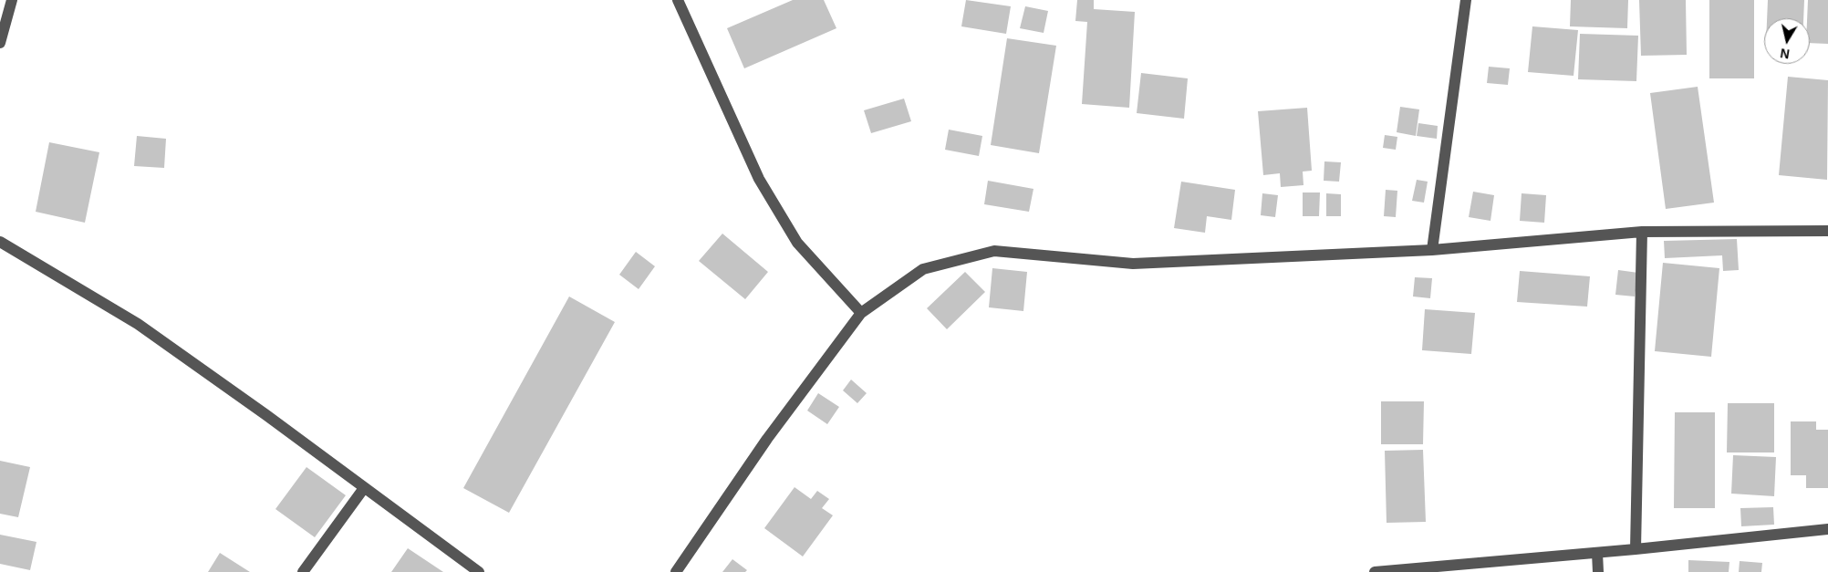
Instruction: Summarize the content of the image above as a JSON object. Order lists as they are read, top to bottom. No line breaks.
{"north":"bottom"}
